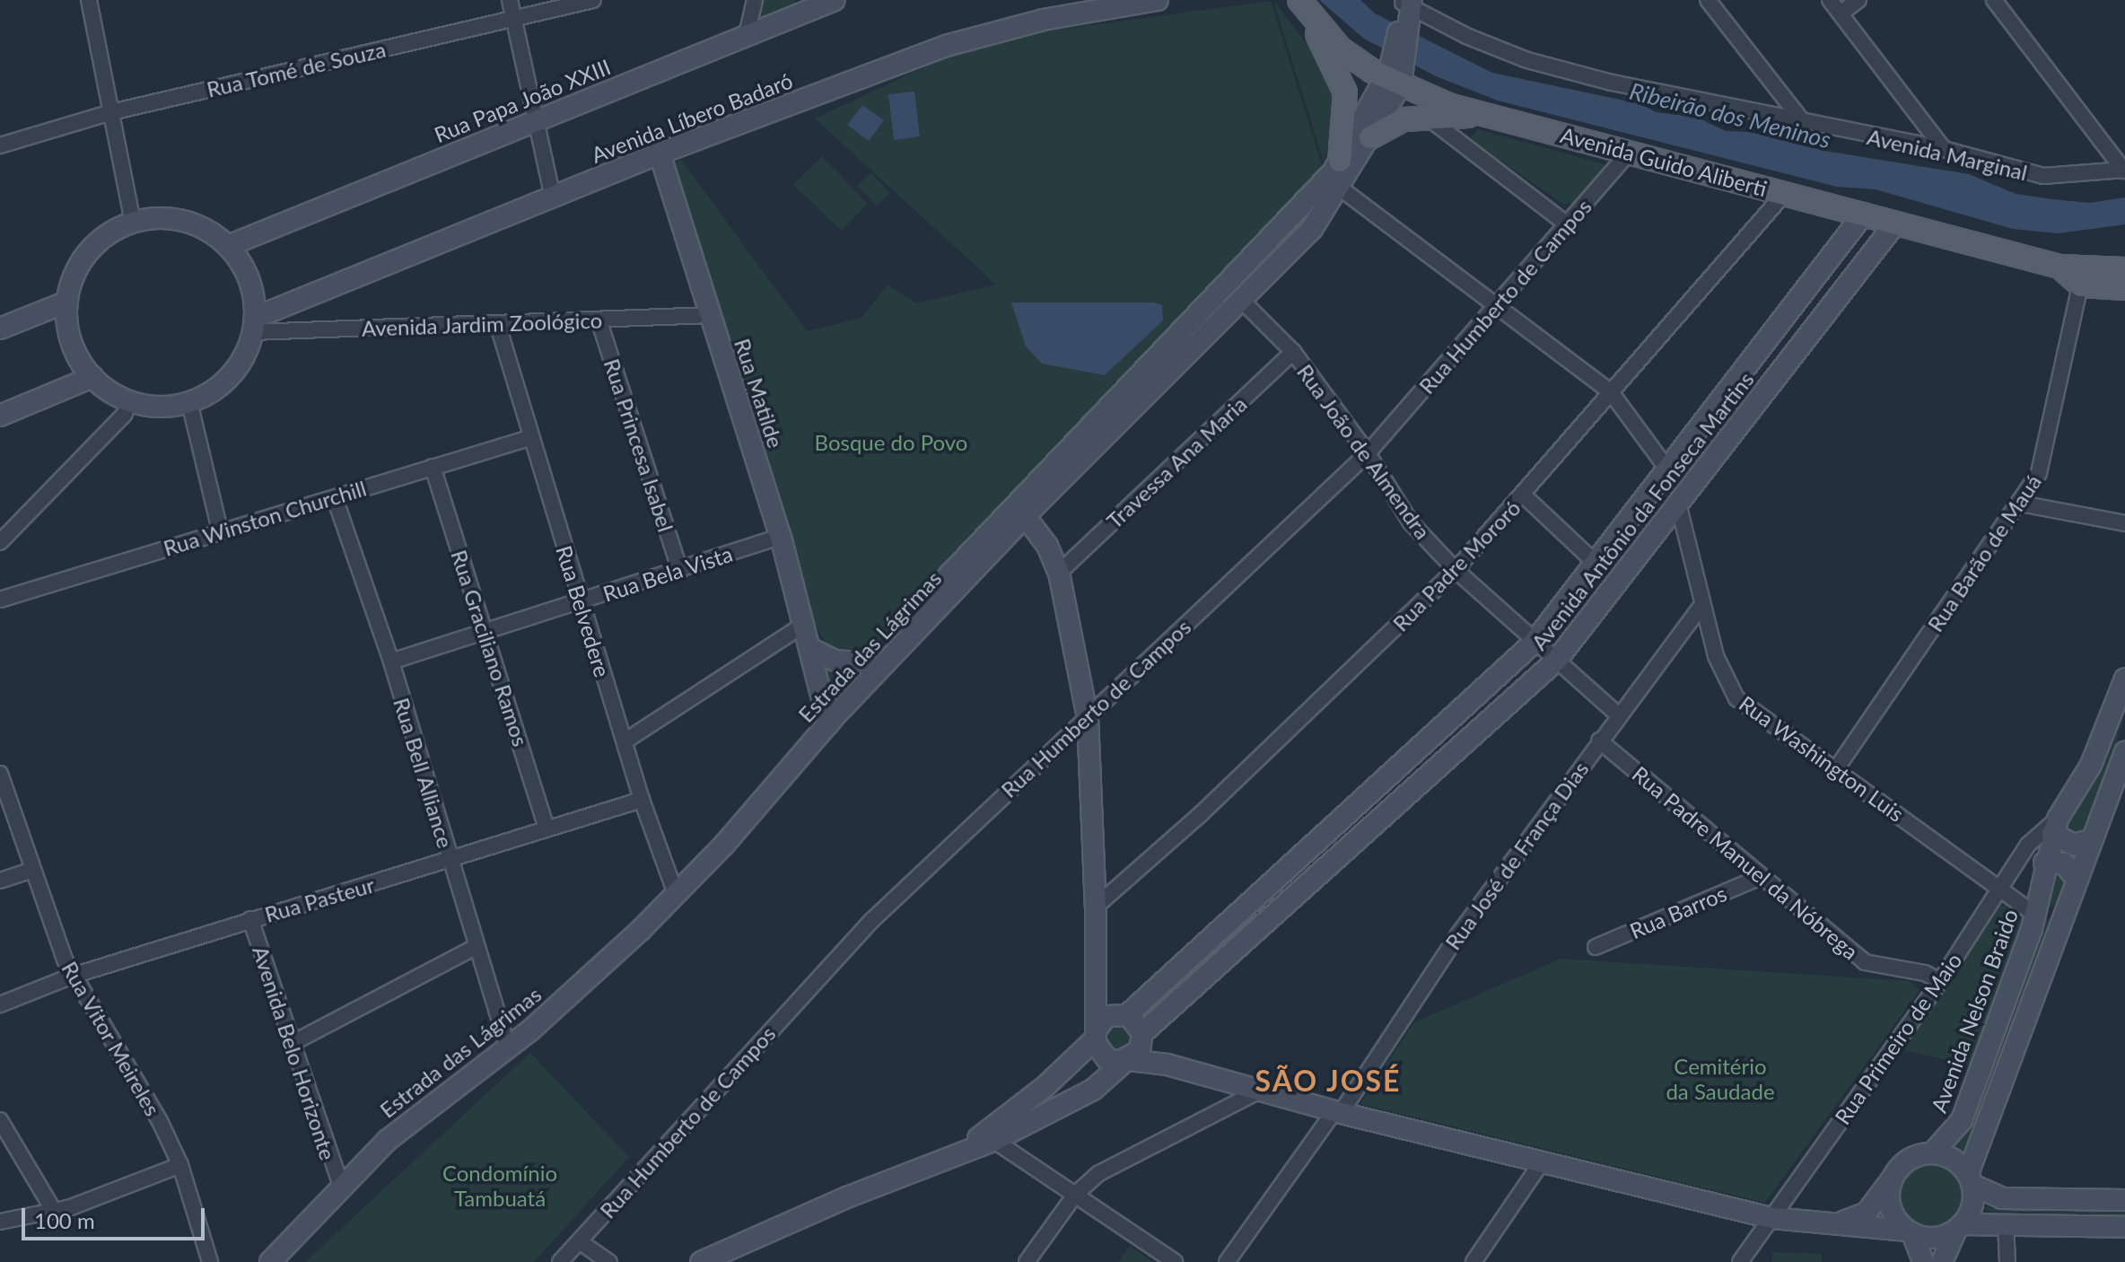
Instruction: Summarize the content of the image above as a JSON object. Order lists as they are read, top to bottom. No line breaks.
{"streets":{"main road":["Avenida Guido Aliberti"],"street":["Rua Tomé de Souza","Rua Papa João XXIII","Avenida Líbero Badaró","Avenida Marginal","Rua Humberto de Campos","Avenida Jardim Zoológico","Rua Matilde","Rua Princesa Isabel","Rua João de Almendra","Travessa Ana Maria","Avenida Antônio da Fonseca Martins","Rua Winston Churchill","Rua Barão de Mauá","Rua Padre Mororó","Rua Bela Vista","Rua Belvedere","Estrada das Lágrimas","Rua Graciliano Ramos","Rua Washington Luis","Rua Bell Alliance","Rua José de França Dias","Rua Padre Manuel da Nóbrega","Rua Pasteur","Rua Barros","Avenida Nelson Braido","Rua Vitor Meireles","Rua Primeiro de Maio","Avenida Belo Horizonte"]},"crossings":[["Rua Papa João XXIII","Avenida Líbero Badaró"],["Rua Papa João XXIII","Avenida Jardim Zoológico"],["Avenida Líbero Badaró","Avenida Jardim Zoológico"],["Avenida Líbero Badaró","Rua Matilde"],["Avenida Marginal","Estrada das Lágrimas"],["Avenida Guido Aliberti","Rua Humberto de Campos"],["Avenida Guido Aliberti","Avenida Antônio da Fonseca Martins"],["Avenida Guido Aliberti","Rua Barão de Mauá"],["Avenida Guido Aliberti","Rua Padre Mororó"],["Avenida Guido Aliberti","Estrada das Lágrimas"],["Rua Humberto de Campos","Rua João de Almendra"],["Avenida Jardim Zoológico","Rua Matilde"],["Avenida Jardim Zoológico","Rua Princesa Isabel"],["Avenida Jardim Zoológico","Rua Belvedere"],["Rua Matilde","Rua Bela Vista"],["Rua Matilde","Estrada das Lágrimas"],["Rua Princesa Isabel","Rua Bela Vista"],["Rua João de Almendra","Travessa Ana Maria"],["Rua João de Almendra","Avenida Antônio da Fonseca Martins"],["Rua João de Almendra","Rua Padre Mororó"],["Rua João de Almendra","Estrada das Lágrimas"],["Rua João de Almendra","Rua José de França Dias"],["Avenida Antônio da Fonseca Martins","Rua Washington Luis"],["Rua Winston Churchill","Rua Belvedere"],["Rua Winston Churchill","Rua Graciliano Ramos"],["Rua Winston Churchill","Rua Bell Alliance"],["Rua Barão de Mauá","Rua Washington Luis"],["Rua Bela Vista","Rua Belvedere"],["Rua Bela Vista","Rua Graciliano Ramos"],["Rua Bela Vista","Rua Bell Alliance"],["Rua Belvedere","Estrada das Lágrimas"],["Rua Belvedere","Rua Pasteur"],["Estrada das Lágrimas","Rua Bell Alliance"],["Estrada das Lágrimas","Avenida Belo Horizonte"],["Rua Graciliano Ramos","Rua Pasteur"],["Rua Washington Luis","Rua José de França Dias"],["Rua Washington Luis","Avenida Nelson Braido"],["Rua Washington Luis","Rua Primeiro de Maio"],["Rua Bell Alliance","Rua Pasteur"],["Rua José de França Dias","Rua Padre Manuel da Nóbrega"],["Rua Padre Manuel da Nóbrega","Rua Barros"],["Rua Padre Manuel da Nóbrega","Rua Primeiro de Maio"],["Rua Pasteur","Rua Vitor Meireles"],["Rua Pasteur","Avenida Belo Horizonte"],["Avenida Nelson Braido","Rua Primeiro de Maio"]],"districts":["SÃO JOSÉ"],"water":["Ribeirão dos Meninos"],"parks":["Bosque do Povo","Cemitério da Saudade","Condomínio Tambuatá"],"scale_bar":"100 m"}
